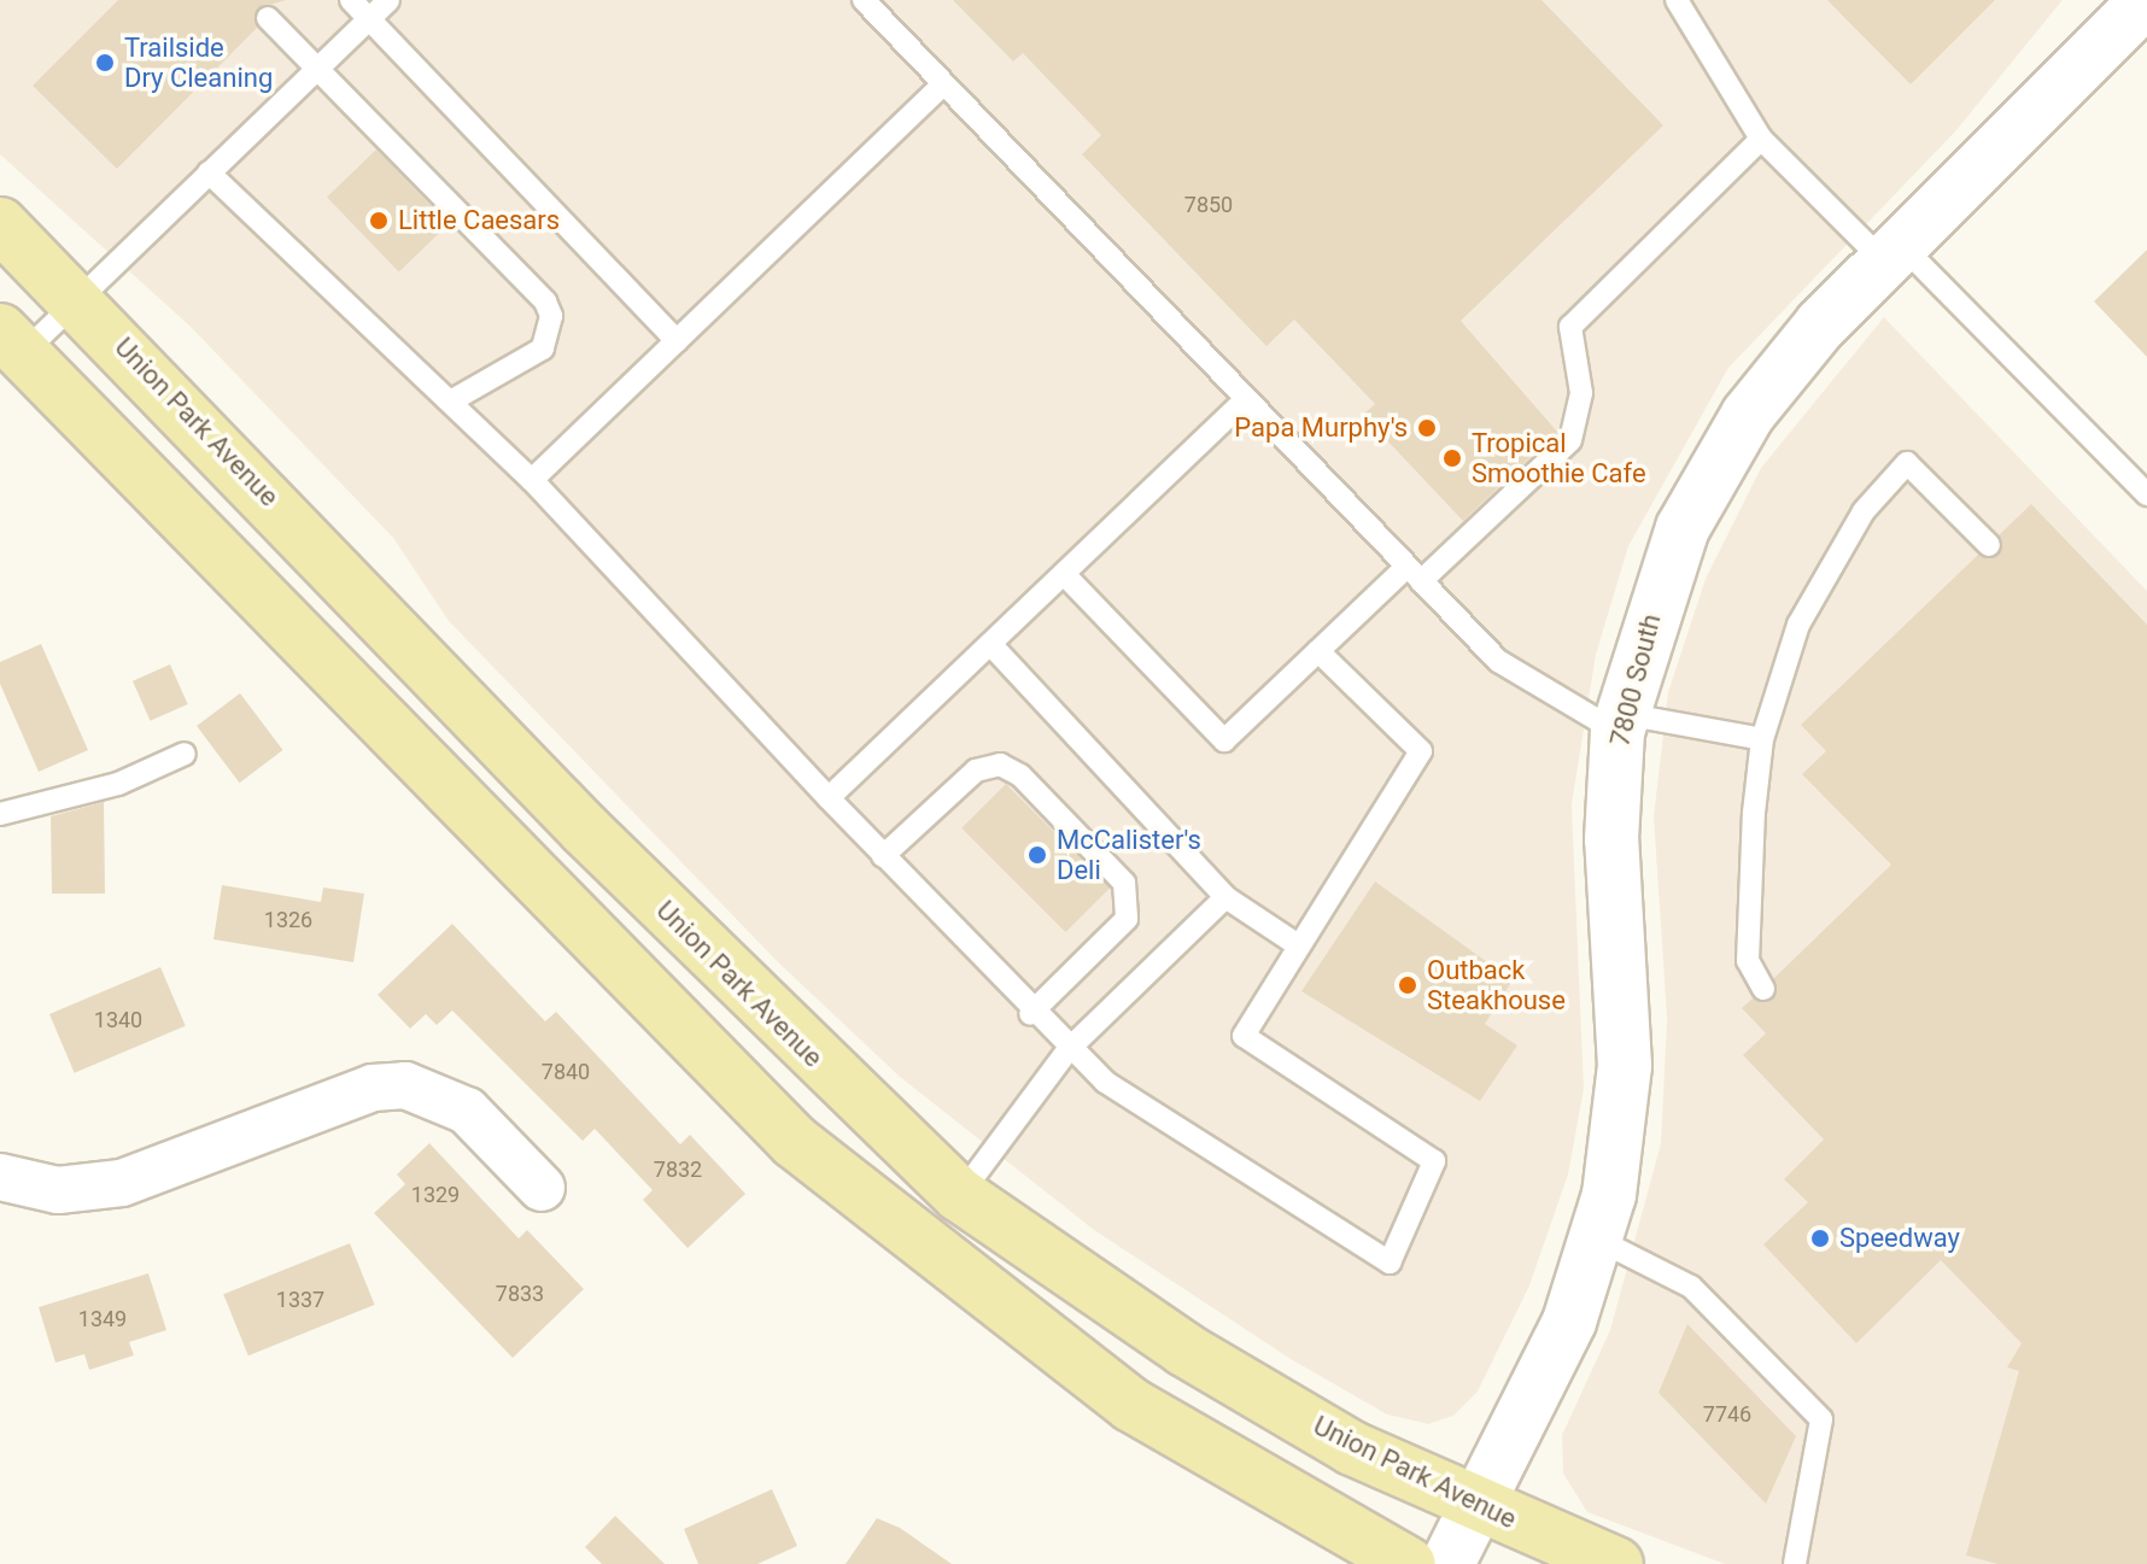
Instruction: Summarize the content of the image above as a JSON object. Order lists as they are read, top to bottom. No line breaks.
{"streets":{"main road":["Union Park Avenue","7800 South"]},"crossings":[["Union Park Avenue","7800 South"]],"places":["Trailside Dry Cleaning","Little Caesars","Papa Murphy's","Tropical Smoothie Cafe","McCalister's Deli","Outback Steakhouse","Speedway"],"house_numbers":["7850","1326","1340","7840","7832","1329","7833","1337","1349","7746"]}
